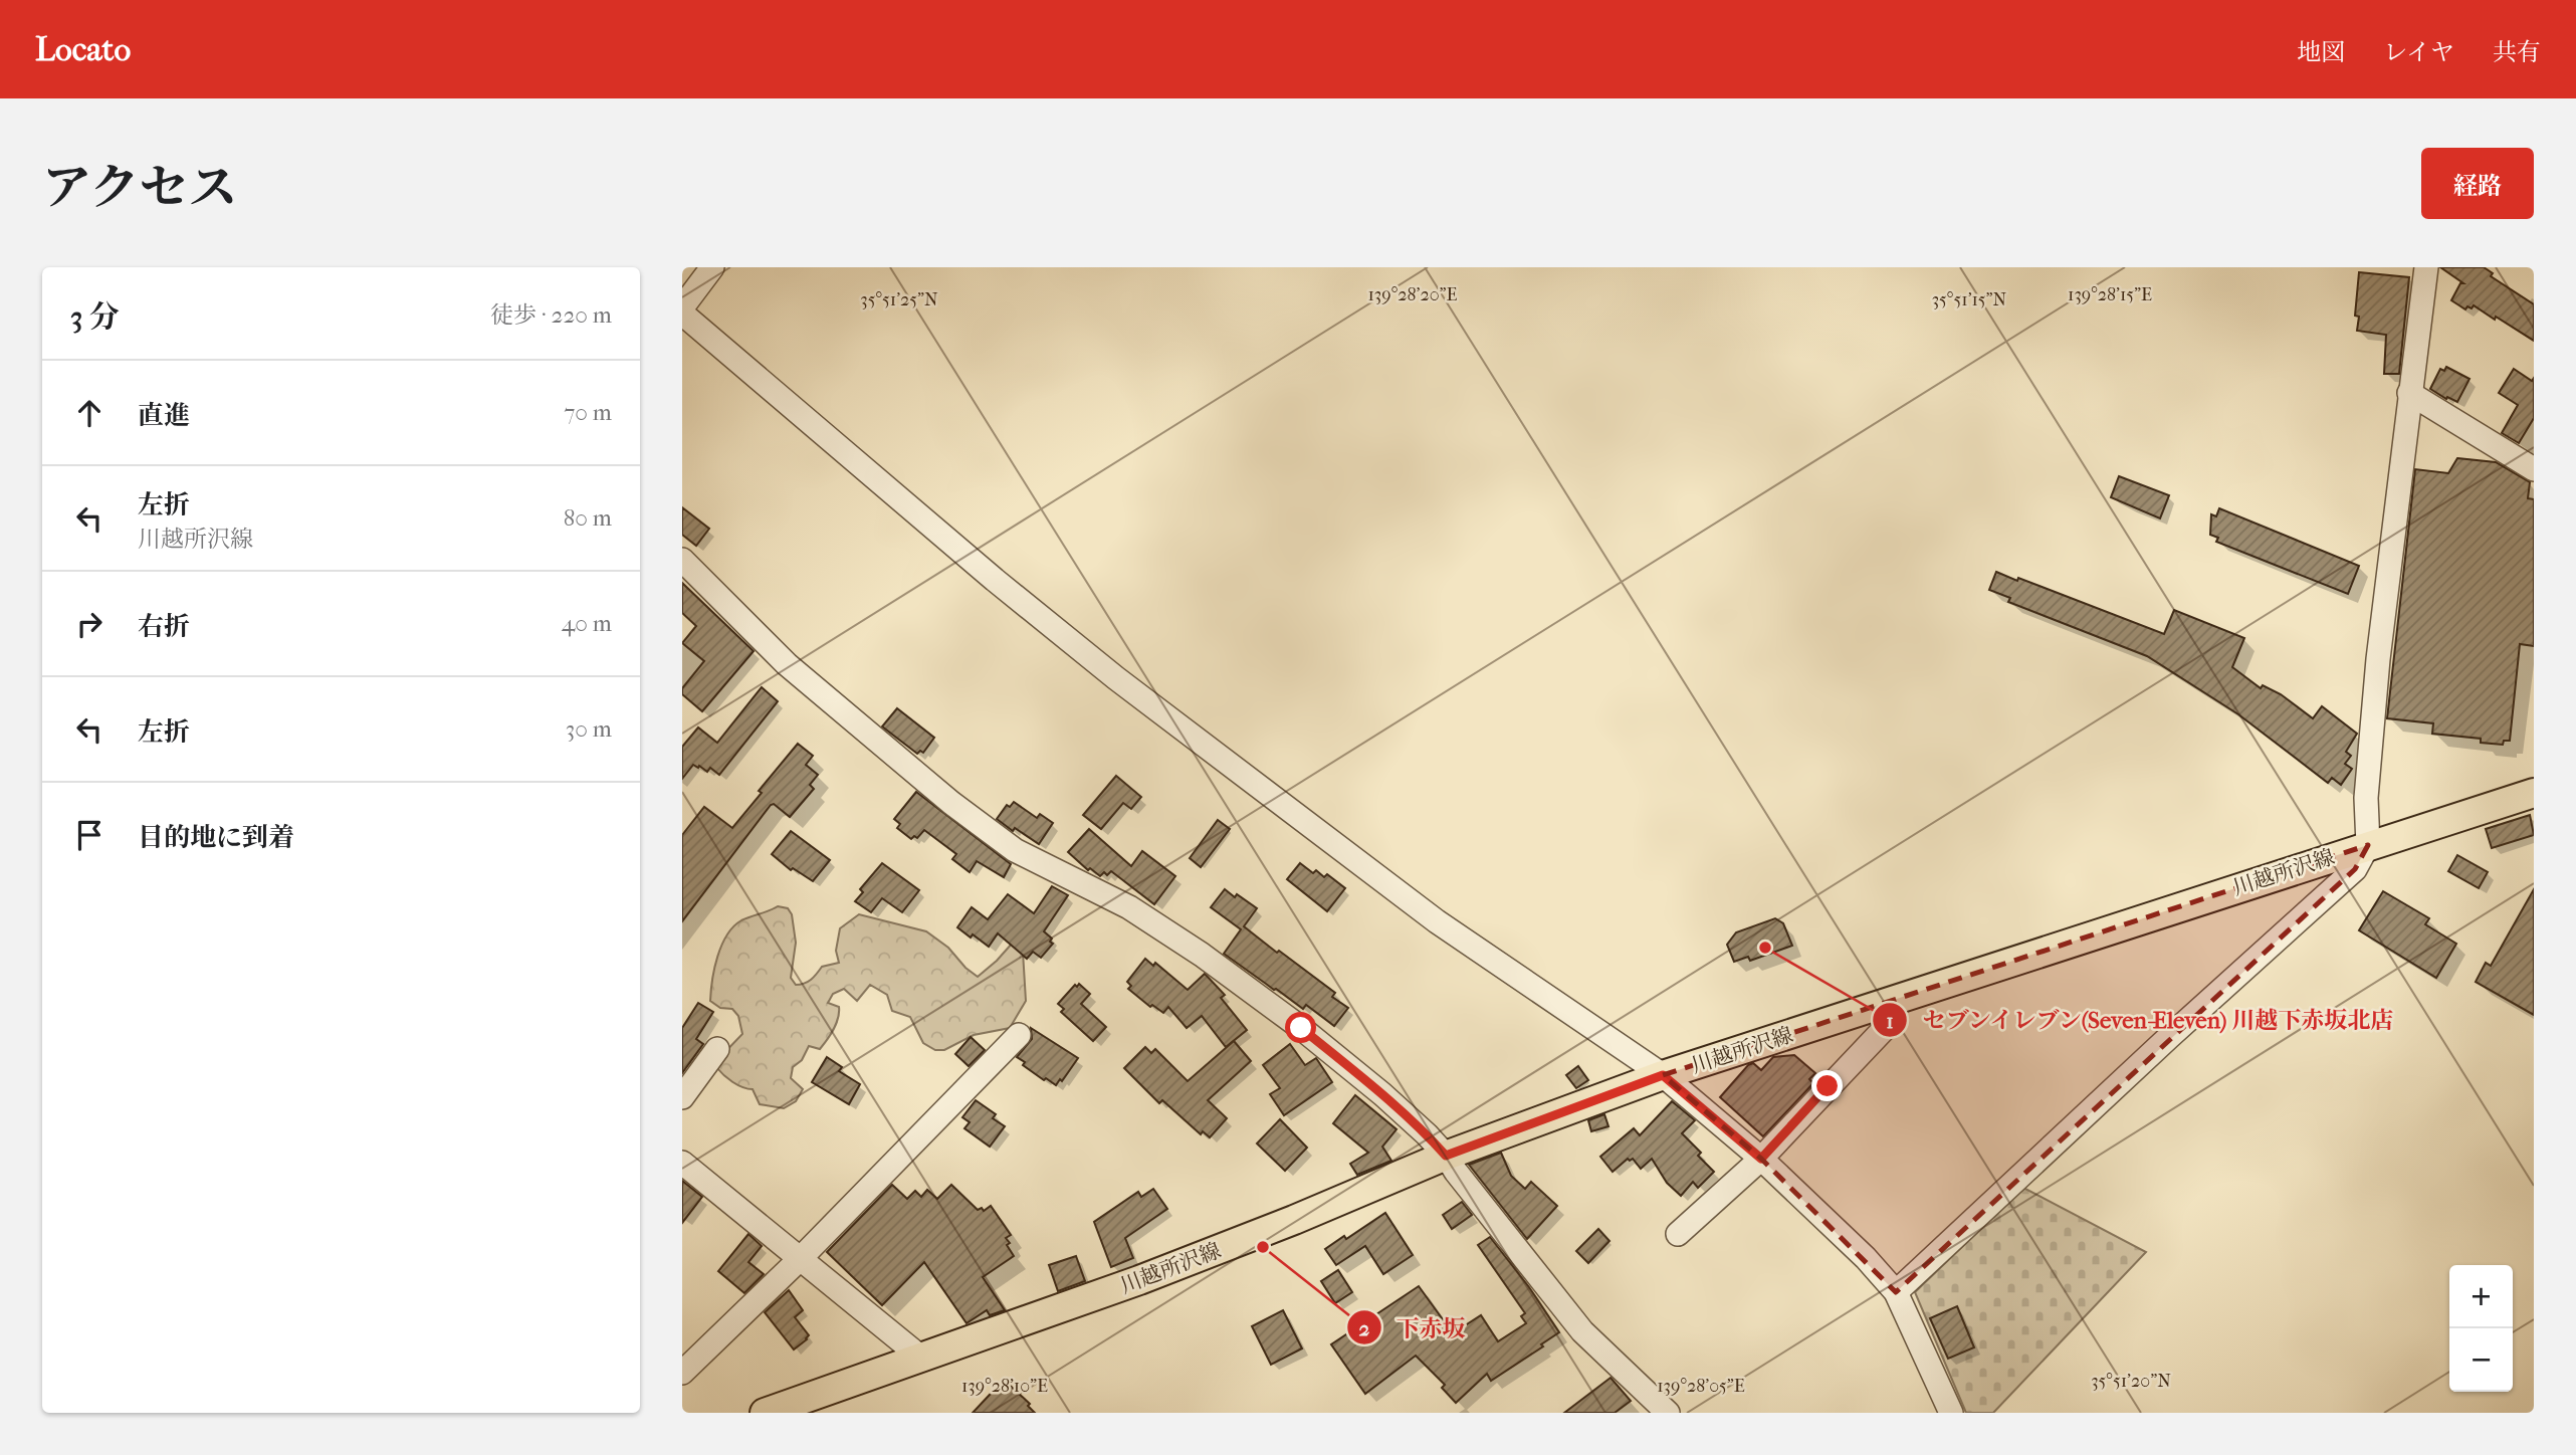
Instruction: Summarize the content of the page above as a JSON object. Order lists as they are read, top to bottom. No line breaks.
{"streets":{"main road":["川越所沢線"]},"places":["セブンイレブン(Seven-Eleven) 川越下赤坂北店","下赤坂"],"page":{"header":"Locato","nav":["地図","レイヤ","共有"],"title":"アクセス","buttons":"経路","heading":["3 分","徒歩 · 220 m"],"list":[["直進","70 m"],["左折","川越所沢線","80 m"],["右折","40 m"],["左折","30 m"],"目的地に到着"],"map_buttons":["+","−"]},"coordinates":["139°28'20\"E","139°28'15\"E","35°51'25\"N","35°51'15\"N","35°51'20\"N","139°28'10\"E","139°28'05\"E"]}
